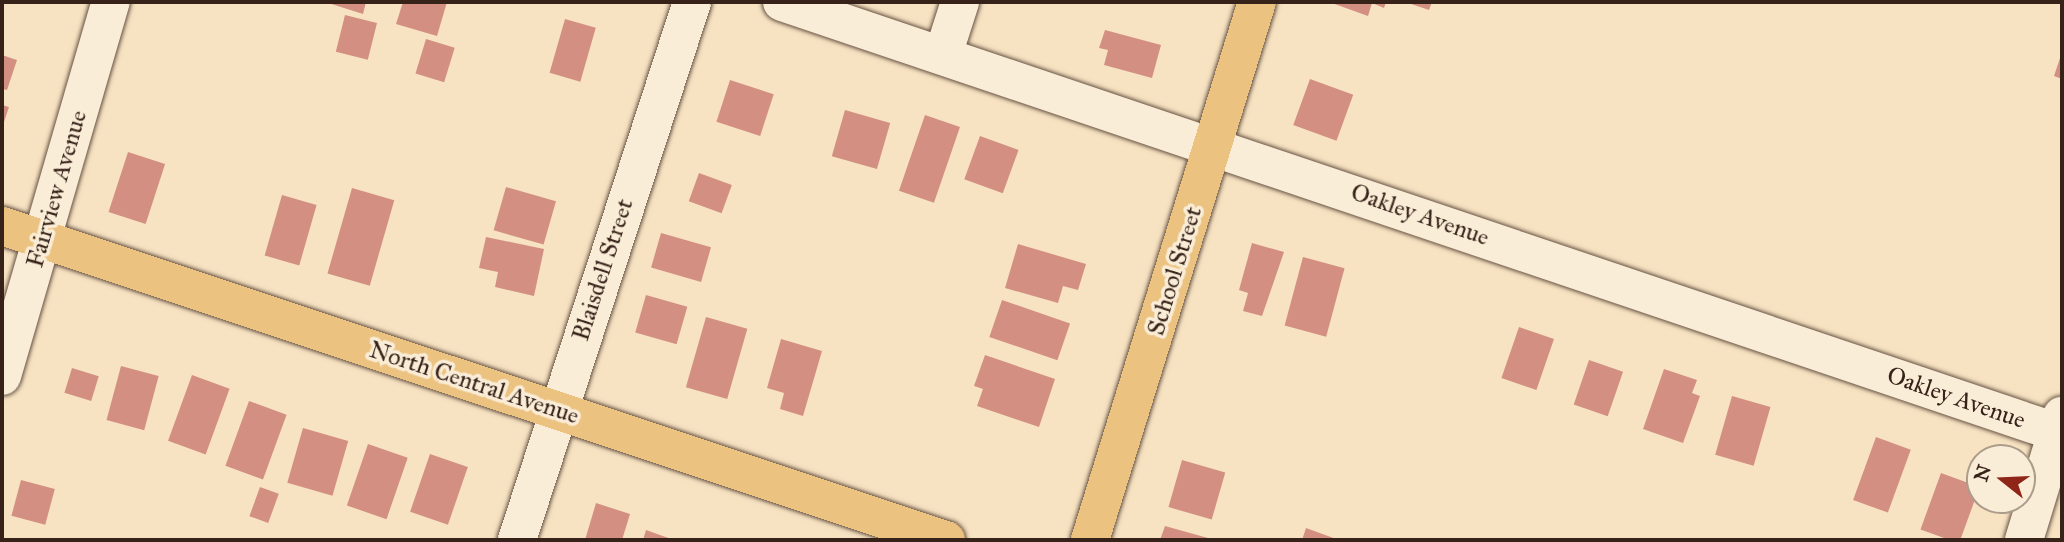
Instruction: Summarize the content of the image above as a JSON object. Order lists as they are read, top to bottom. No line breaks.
{"streets":{"main road":["School Street","North Central Avenue"],"street":["Fairview Avenue","Oakley Avenue","Blaisdell Street"]},"crossings":[["Fairview Avenue","North Central Avenue"],["Oakley Avenue","School Street"],["Blaisdell Street","North Central Avenue"]],"north":"left"}
